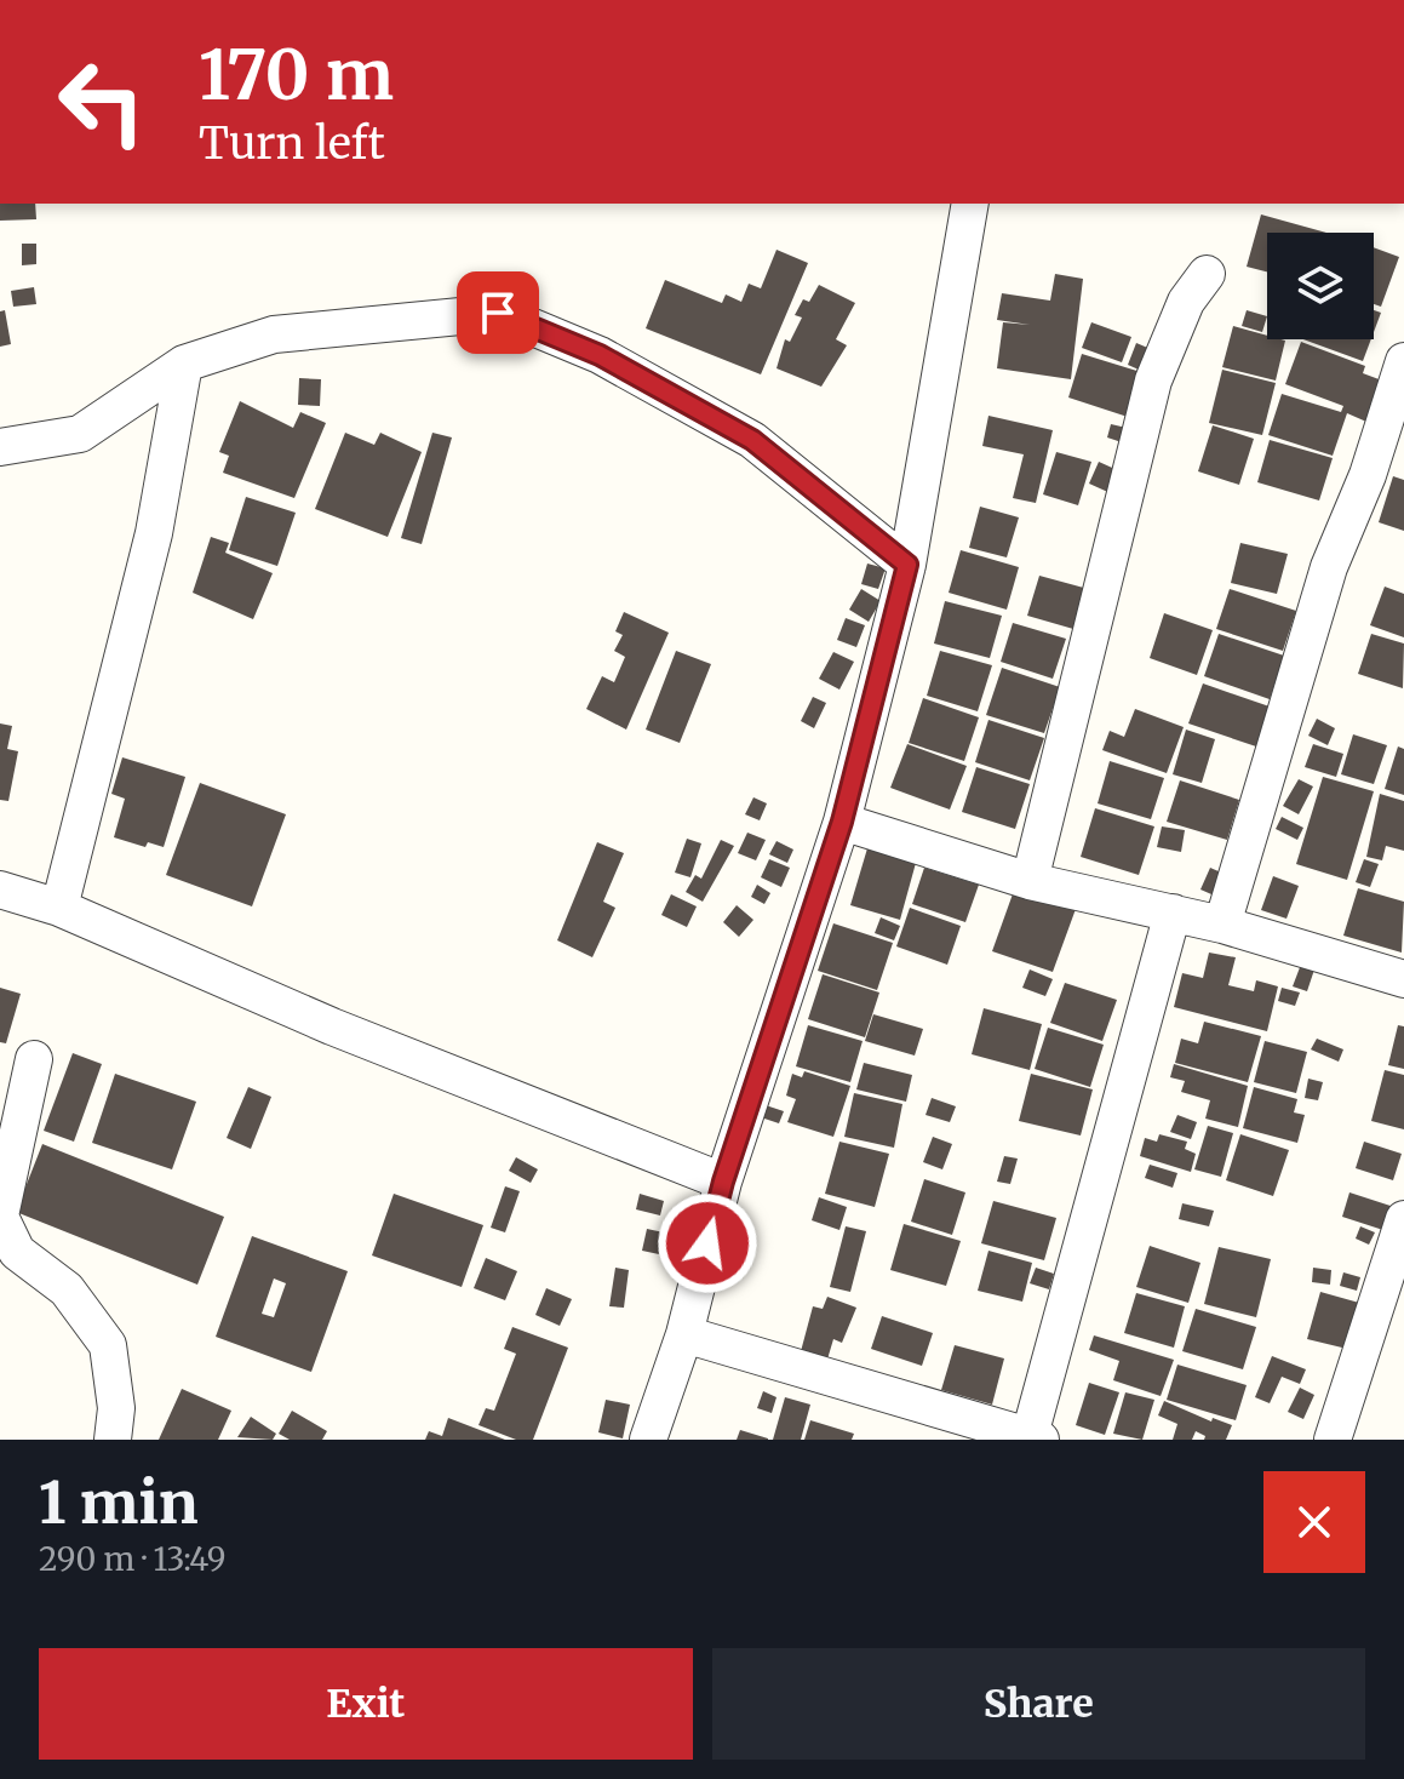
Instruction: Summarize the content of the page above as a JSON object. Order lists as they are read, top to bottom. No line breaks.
{"page":{"turn":["170 m","Turn left"],"heading":["1 min","290 m · 13:49"],"buttons":["Exit","Share"]}}
